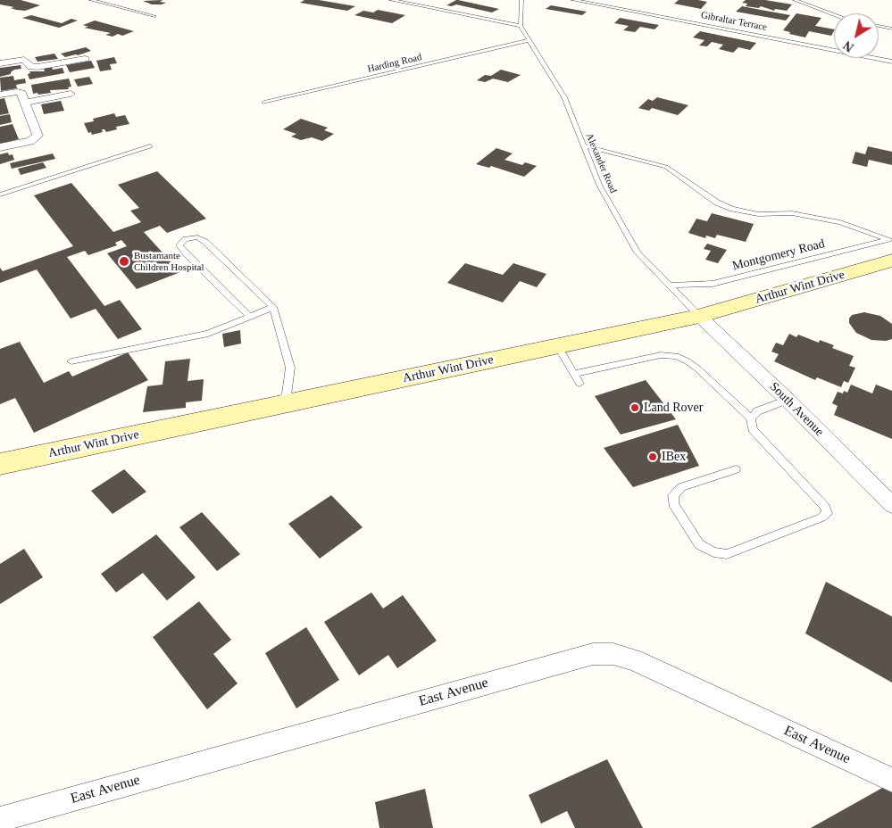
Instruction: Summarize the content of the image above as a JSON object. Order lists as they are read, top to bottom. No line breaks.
{"streets":{"main road":["Arthur Wint Drive"],"street":["South Avenue","East Avenue"],"lane":["Gibraltar Terrace","Harding Road","Alexander Road","Montgomery Road"]},"crossings":[["Harding Road","Alexander Road"],["Alexander Road","Montgomery Road"],["Alexander Road","Arthur Wint Drive"],["Alexander Road","South Avenue"],["Arthur Wint Drive","South Avenue"]],"places":["Bustamante Children Hospital","Land Rover","IBex"],"north":"bottom left"}
